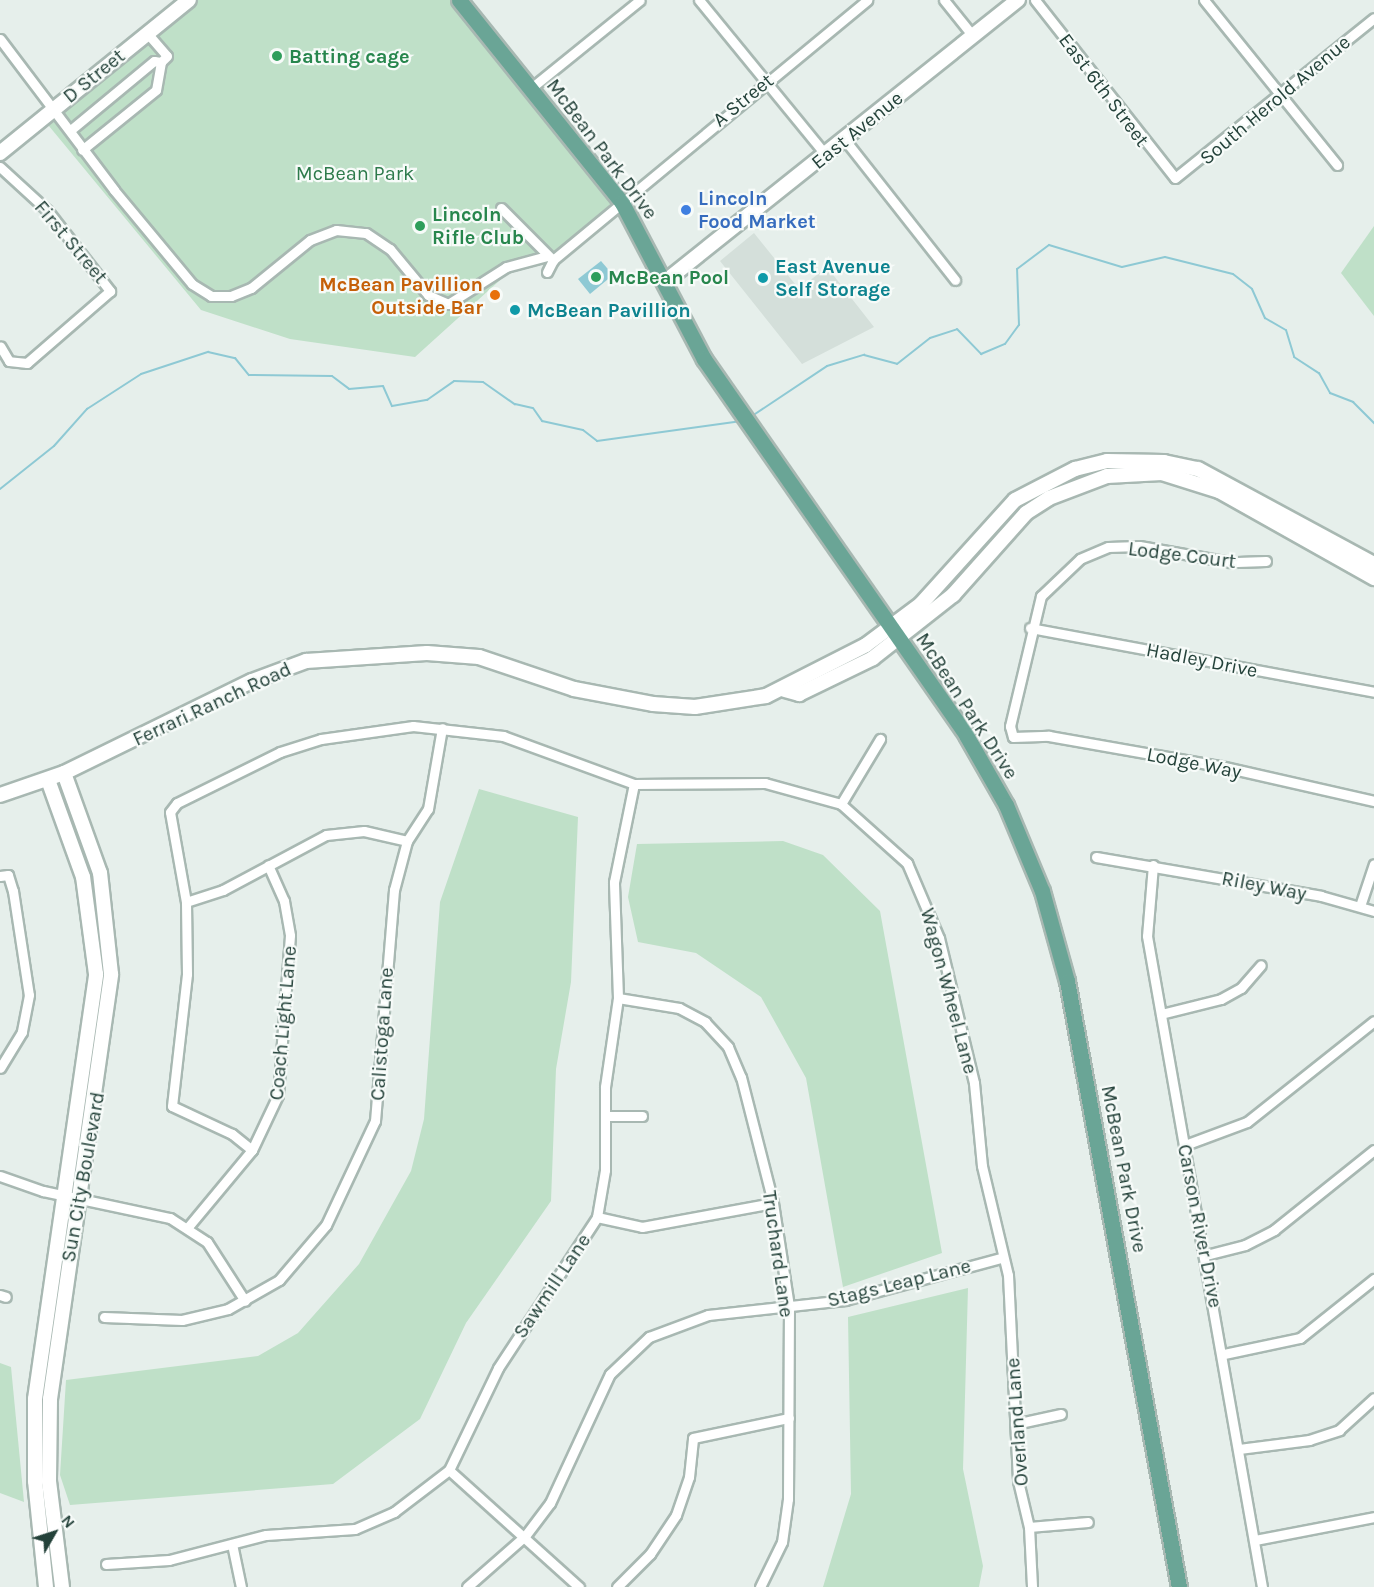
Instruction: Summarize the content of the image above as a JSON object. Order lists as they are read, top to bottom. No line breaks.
{"streets":{"main road":["McBean Park Drive"],"street":["D Street","East 6th Street","A Street","South Herold Avenue","East Avenue","First Street","Lodge Court","Hadley Drive","Ferrari Ranch Road","Lodge Way","Riley Way","Wagon Wheel Lane","Coach Light Lane","Calistoga Lane","Sun City Boulevard","Carson River Drive","Truchard Lane","Stags Leap Lane","Sawmill Lane","Overland Lane"]},"crossings":[["East 6th Street","South Herold Avenue"],["A Street","McBean Park Drive"],["East Avenue","McBean Park Drive"],["McBean Park Drive","Ferrari Ranch Road"],["Lodge Court","Hadley Drive"],["Lodge Court","Lodge Way"],["Ferrari Ranch Road","Sun City Boulevard"],["Riley Way","Carson River Drive"],["Wagon Wheel Lane","Coach Light Lane"],["Wagon Wheel Lane","Calistoga Lane"],["Wagon Wheel Lane","Stags Leap Lane"],["Wagon Wheel Lane","Sawmill Lane"],["Wagon Wheel Lane","Overland Lane"],["Truchard Lane","Stags Leap Lane"],["Truchard Lane","Sawmill Lane"],["Stags Leap Lane","Overland Lane"]],"parks":["McBean Park"],"places":["Batting cage","Lincoln Food Market","Lincoln Rifle Club","McBean Pool","East Avenue Self Storage","McBean Pavillion Outside Bar","McBean Pavillion"],"north":"top right"}
